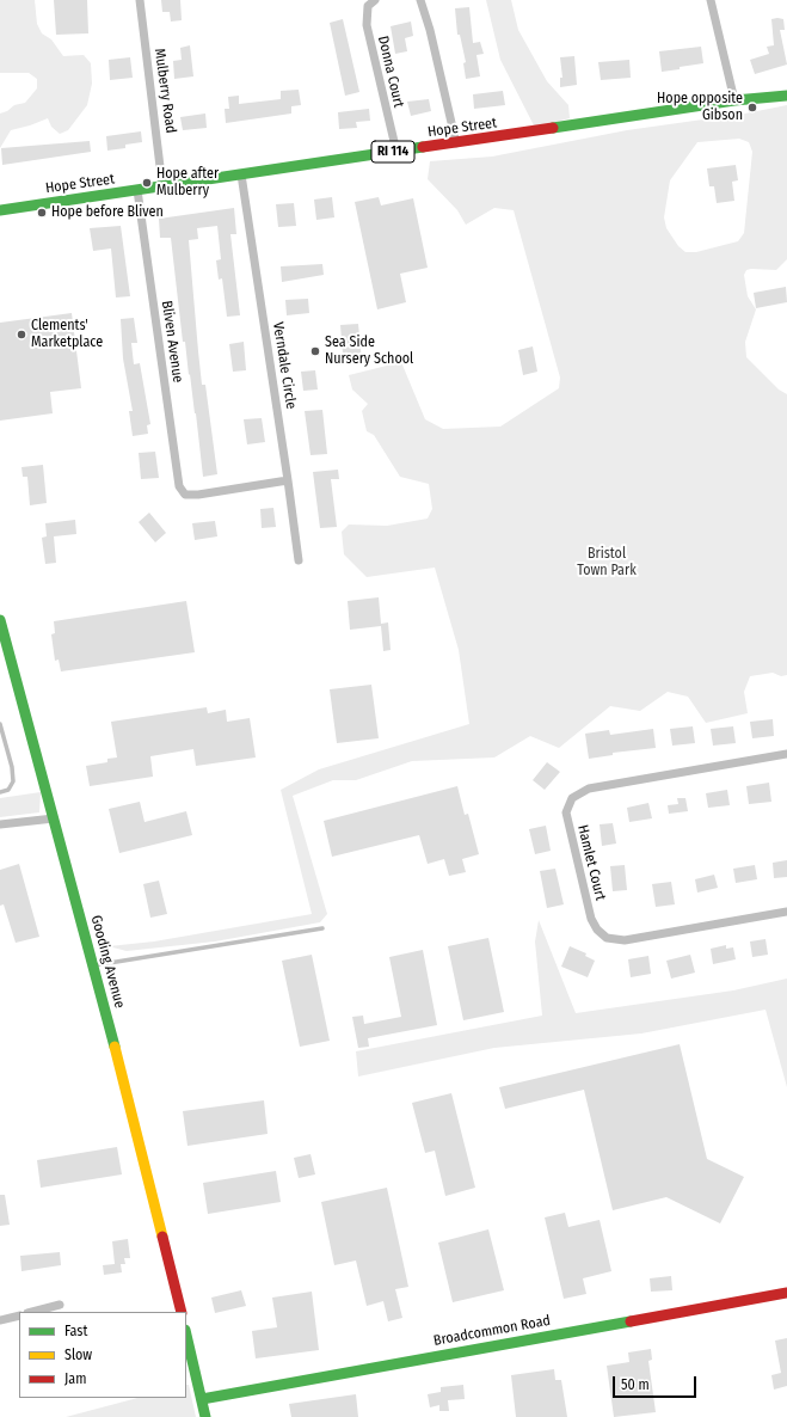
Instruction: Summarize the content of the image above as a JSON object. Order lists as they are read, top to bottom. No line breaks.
{"streets":{"main road":["Hope Street","RI 114","Gooding Avenue","Broadcommon Road"],"street":["Donna Court","Mulberry Road","Bliven Avenue","Verndale Circle","Hamlet Court"]},"crossings":[["Donna Court","Hope Street"],["Mulberry Road","Hope Street"],["Hope Street","Bliven Avenue"],["Hope Street","Verndale Circle"],["Bliven Avenue","Verndale Circle"]],"parks":["Bristol Town Park"],"places":["Hope opposite Gibson","Hope after Mulberry","Hope before Bliven","Clements' Marketplace","Sea Side Nursery School"],"legend":["Fast","Slow","Jam"],"scale_bar":"50 m"}
